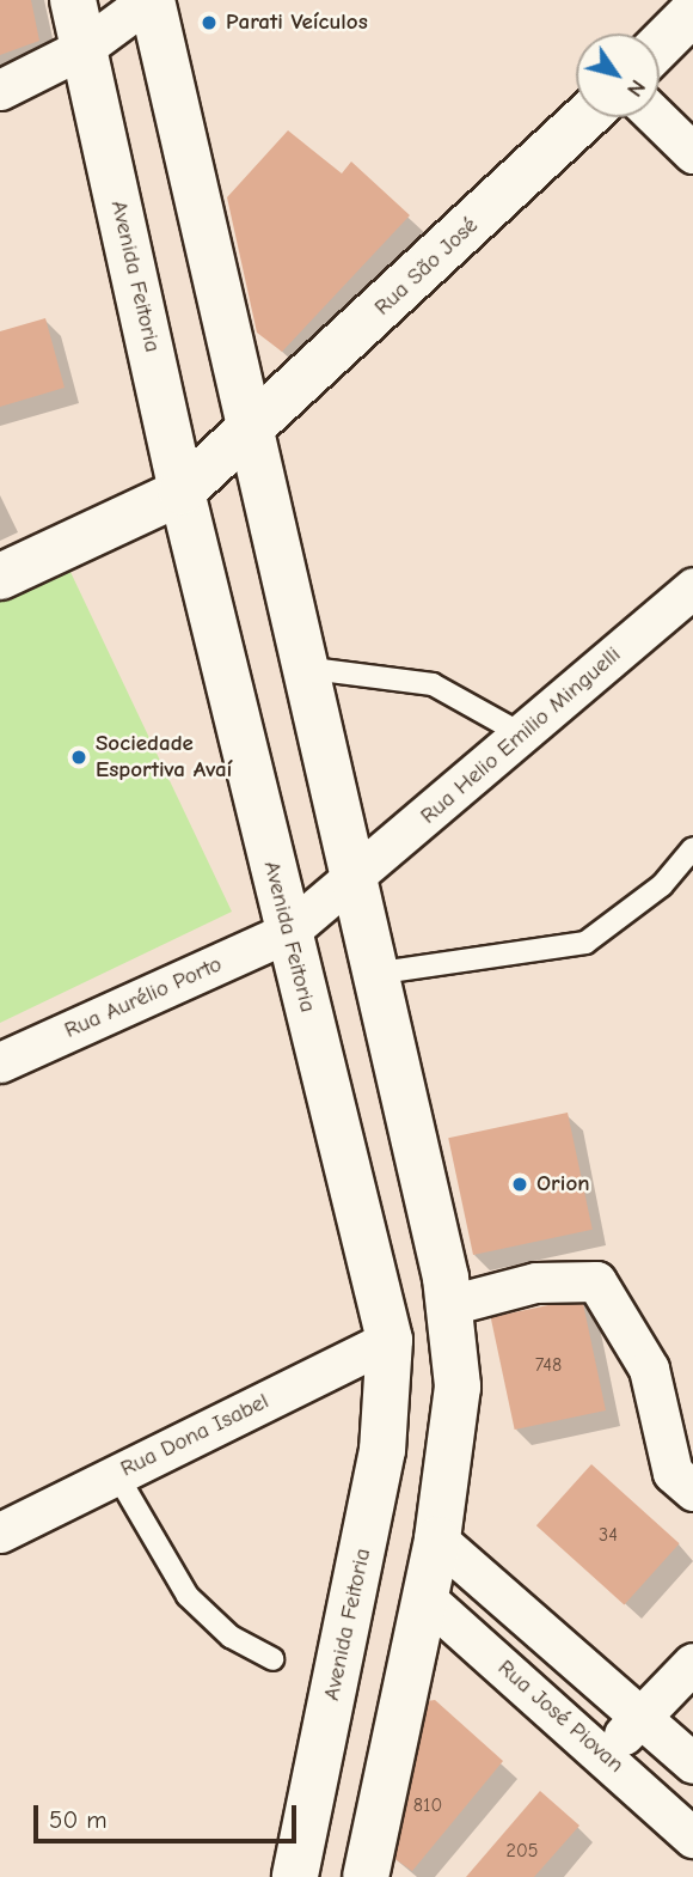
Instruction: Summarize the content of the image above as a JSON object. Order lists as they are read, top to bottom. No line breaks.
{"streets":{"main road":["Rua São José","Avenida Feitoria"],"street":["Rua Helio Emilio Minguelli","Rua Aurélio Porto","Rua Dona Isabel","Rua José Piovan"]},"crossings":[["Rua São José","Avenida Feitoria"],["Avenida Feitoria","Rua Helio Emilio Minguelli"],["Avenida Feitoria","Rua Aurélio Porto"],["Avenida Feitoria","Rua Dona Isabel"],["Rua Helio Emilio Minguelli","Rua Aurélio Porto"]],"places":["Parati Veículos","Sociedade Esportiva Avaí","Orion"],"house_numbers":["748","34","810","205"],"scale_bar":"50 m","north":"bottom right"}
